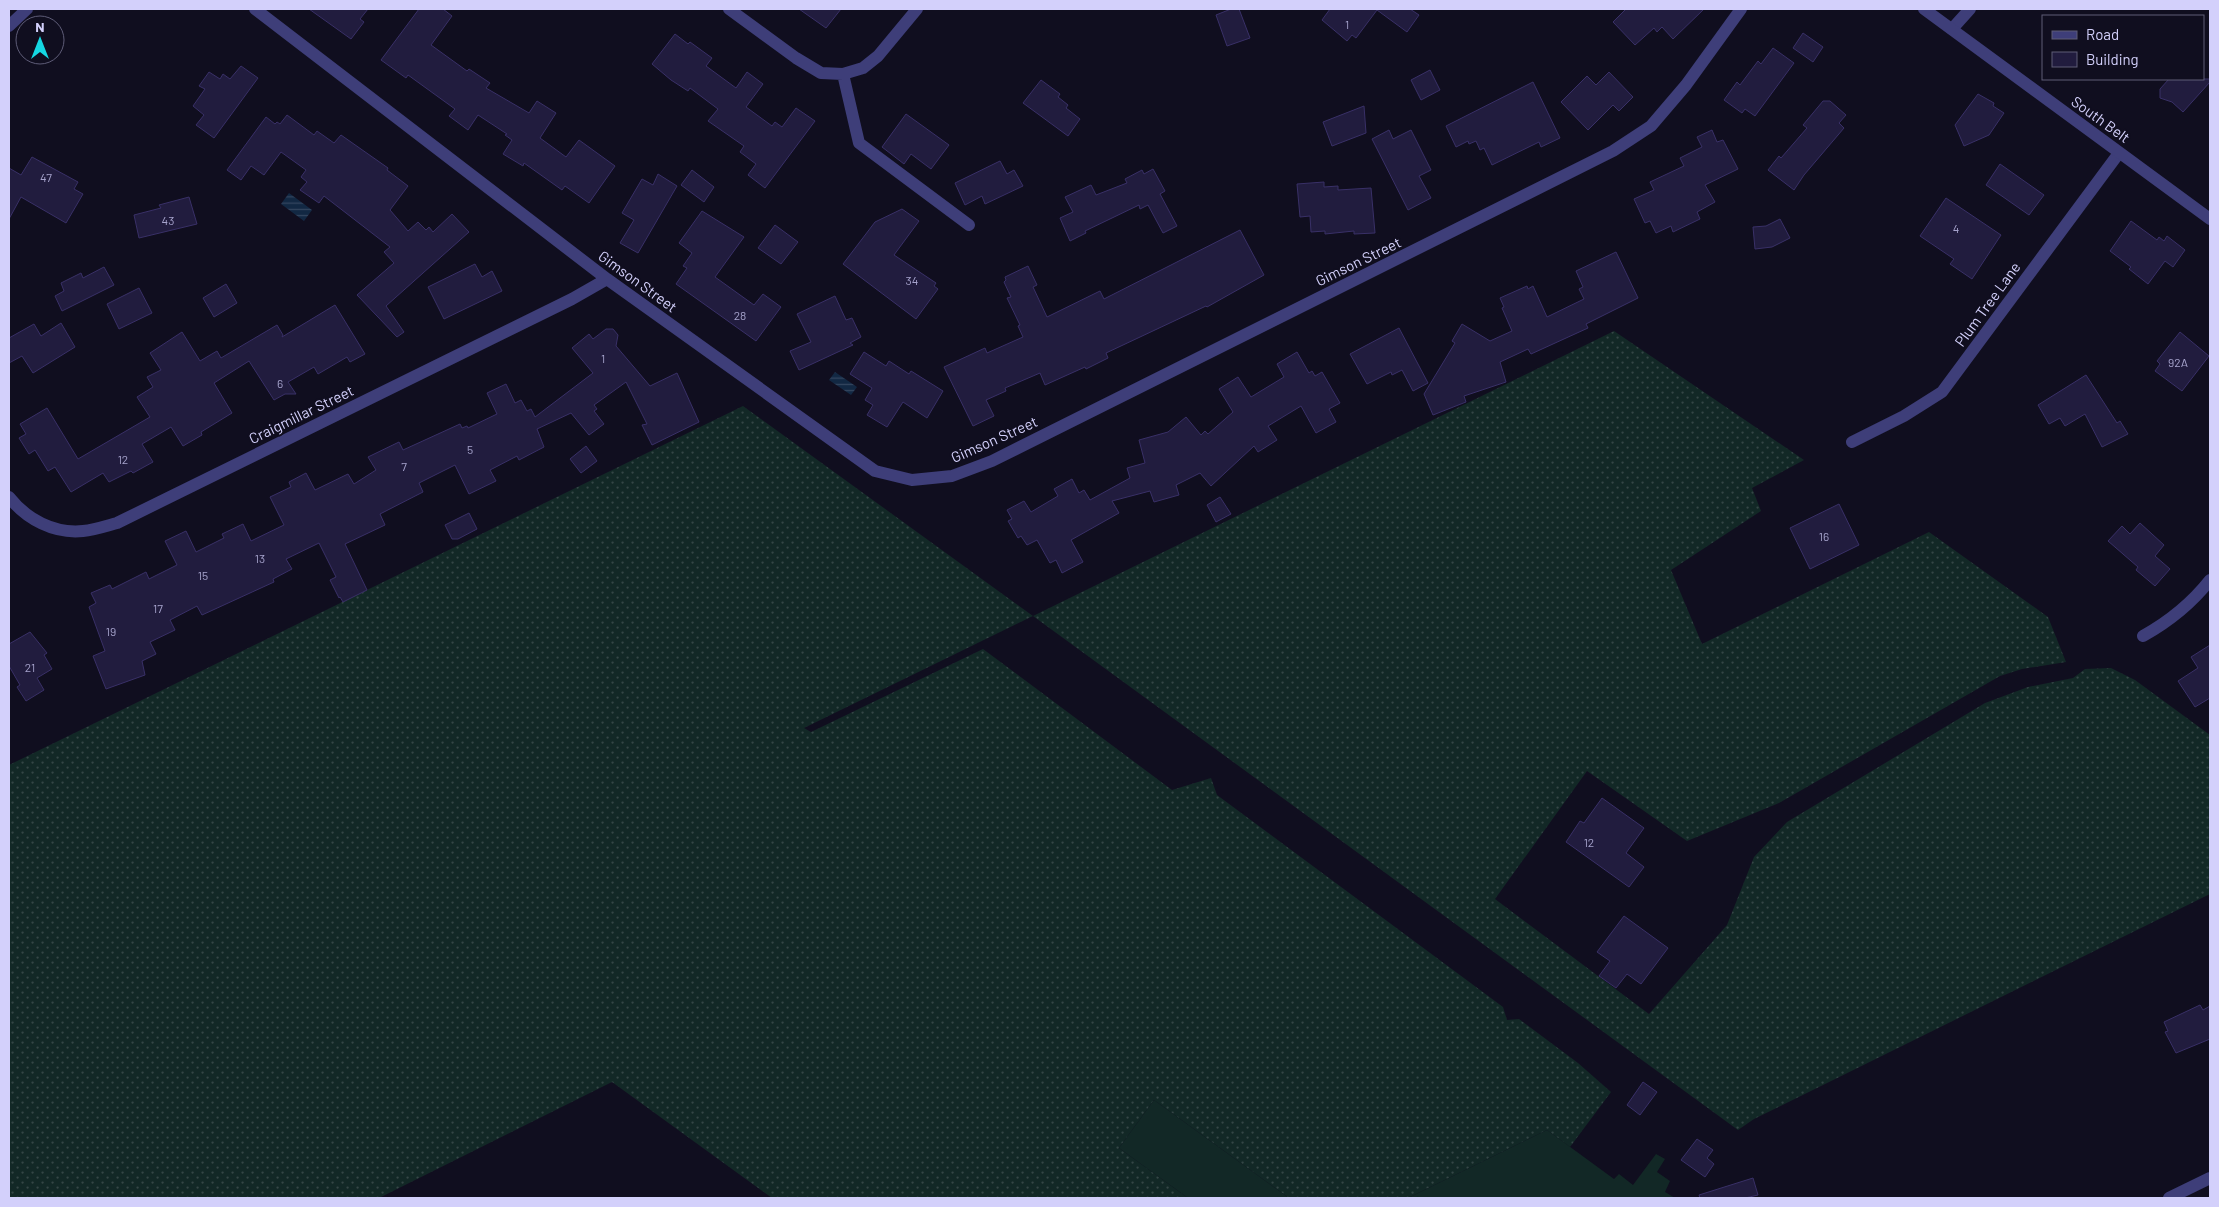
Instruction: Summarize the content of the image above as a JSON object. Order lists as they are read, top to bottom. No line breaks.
{"streets":{"street":["South Belt","Gimson Street","Plum Tree Lane","Craigmillar Street"]},"crossings":[["South Belt","Plum Tree Lane"],["Gimson Street","Craigmillar Street"]],"house_numbers":["1","47","43","4","34","28","1","92A","6","5","12","7","16","13","15","17","19","21","12"],"legend":["Road","Building"],"north":"top"}
